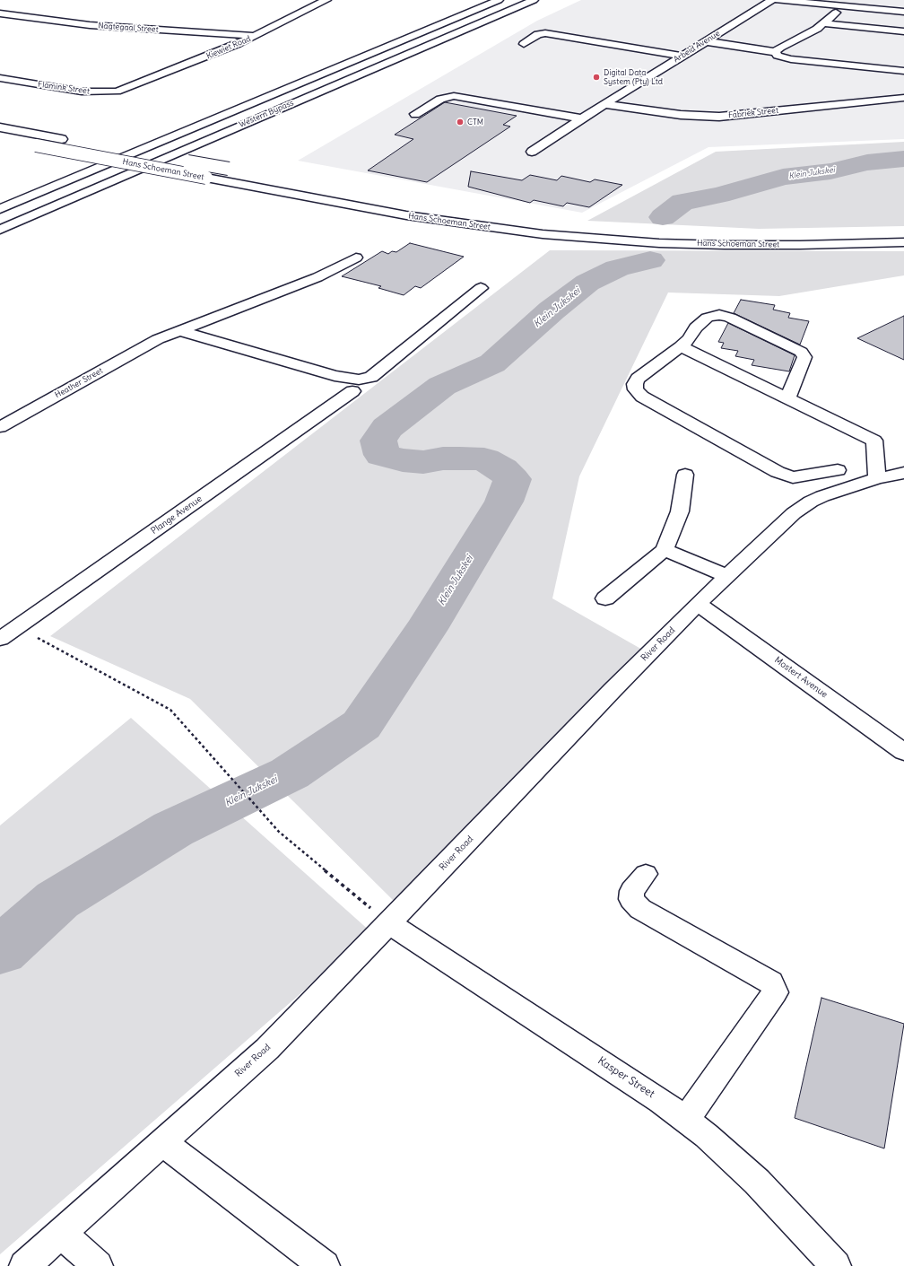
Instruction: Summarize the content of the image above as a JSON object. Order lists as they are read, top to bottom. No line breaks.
{"streets":{"main road":["Nagtegaal Street","Arbeid Avenue","Kiewiet Road","Flamink Street","Fabriek Street","Western Bypass","Hans Schoeman Street","Heather Street","Plange Avenue","River Road","Mostert Avenue","Kasper Street"]},"crossings":[["Nagtegaal Street","Kiewiet Road"],["Arbeid Avenue","Fabriek Street"],["Kiewiet Road","Flamink Street"],["River Road","Mostert Avenue"],["River Road","Kasper Street"]],"water":["Klein Jukskei"],"places":["Digital Data System (Pty) Ltd","CTM"]}
